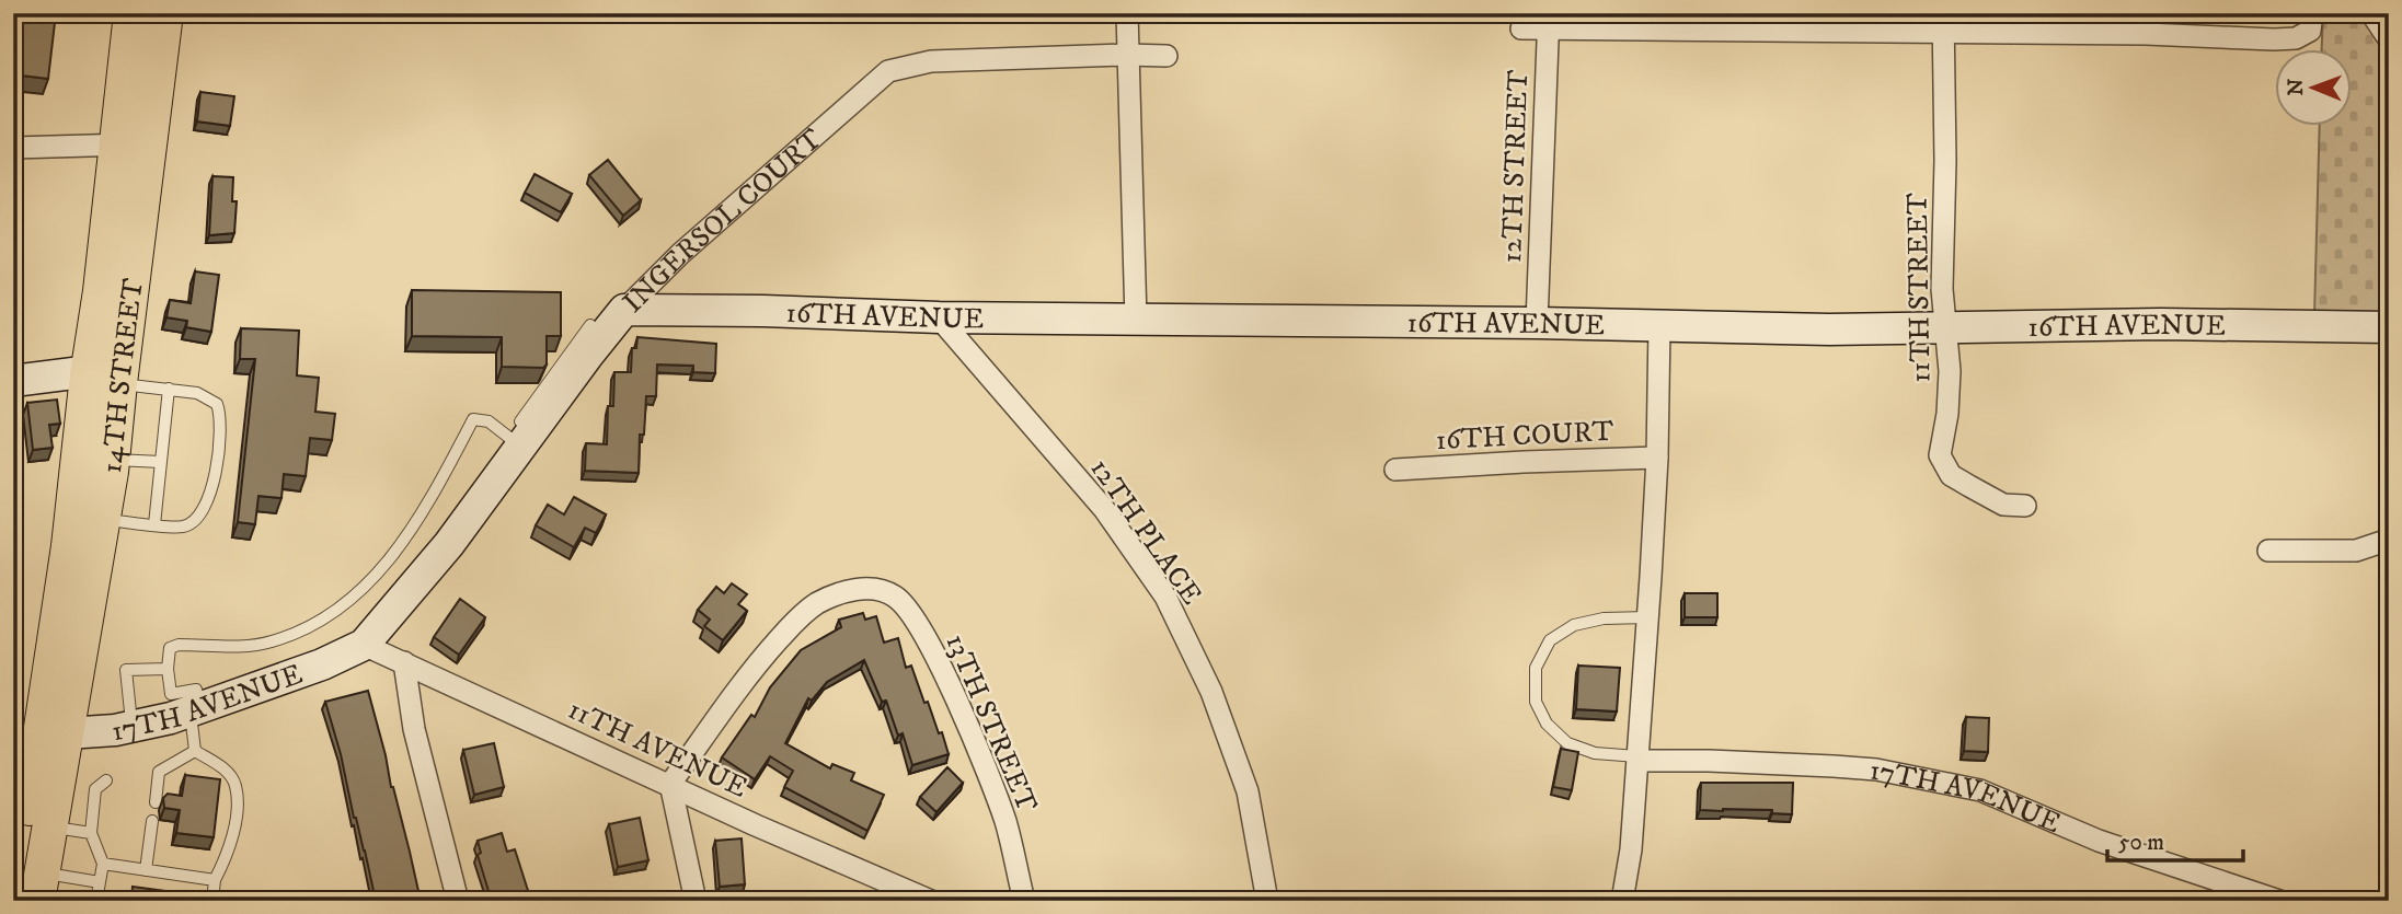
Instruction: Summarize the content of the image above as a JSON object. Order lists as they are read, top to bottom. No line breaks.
{"streets":{"main road":["14TH STREET"],"street":["12TH STREET","INGERSOL COURT","11TH STREET","16TH AVENUE","16TH COURT","12TH PLACE","17TH AVENUE","13TH STREET","11TH AVENUE"]},"crossings":[["12TH STREET","16TH AVENUE"],["INGERSOL COURT","16TH AVENUE"],["INGERSOL COURT","17TH AVENUE"],["INGERSOL COURT","11TH AVENUE"],["11TH STREET","16TH AVENUE"],["16TH AVENUE","12TH PLACE"],["14TH STREET","17TH AVENUE"],["17TH AVENUE","11TH AVENUE"],["13TH STREET","11TH AVENUE"]],"scale_bar":"50 m","north":"left"}
